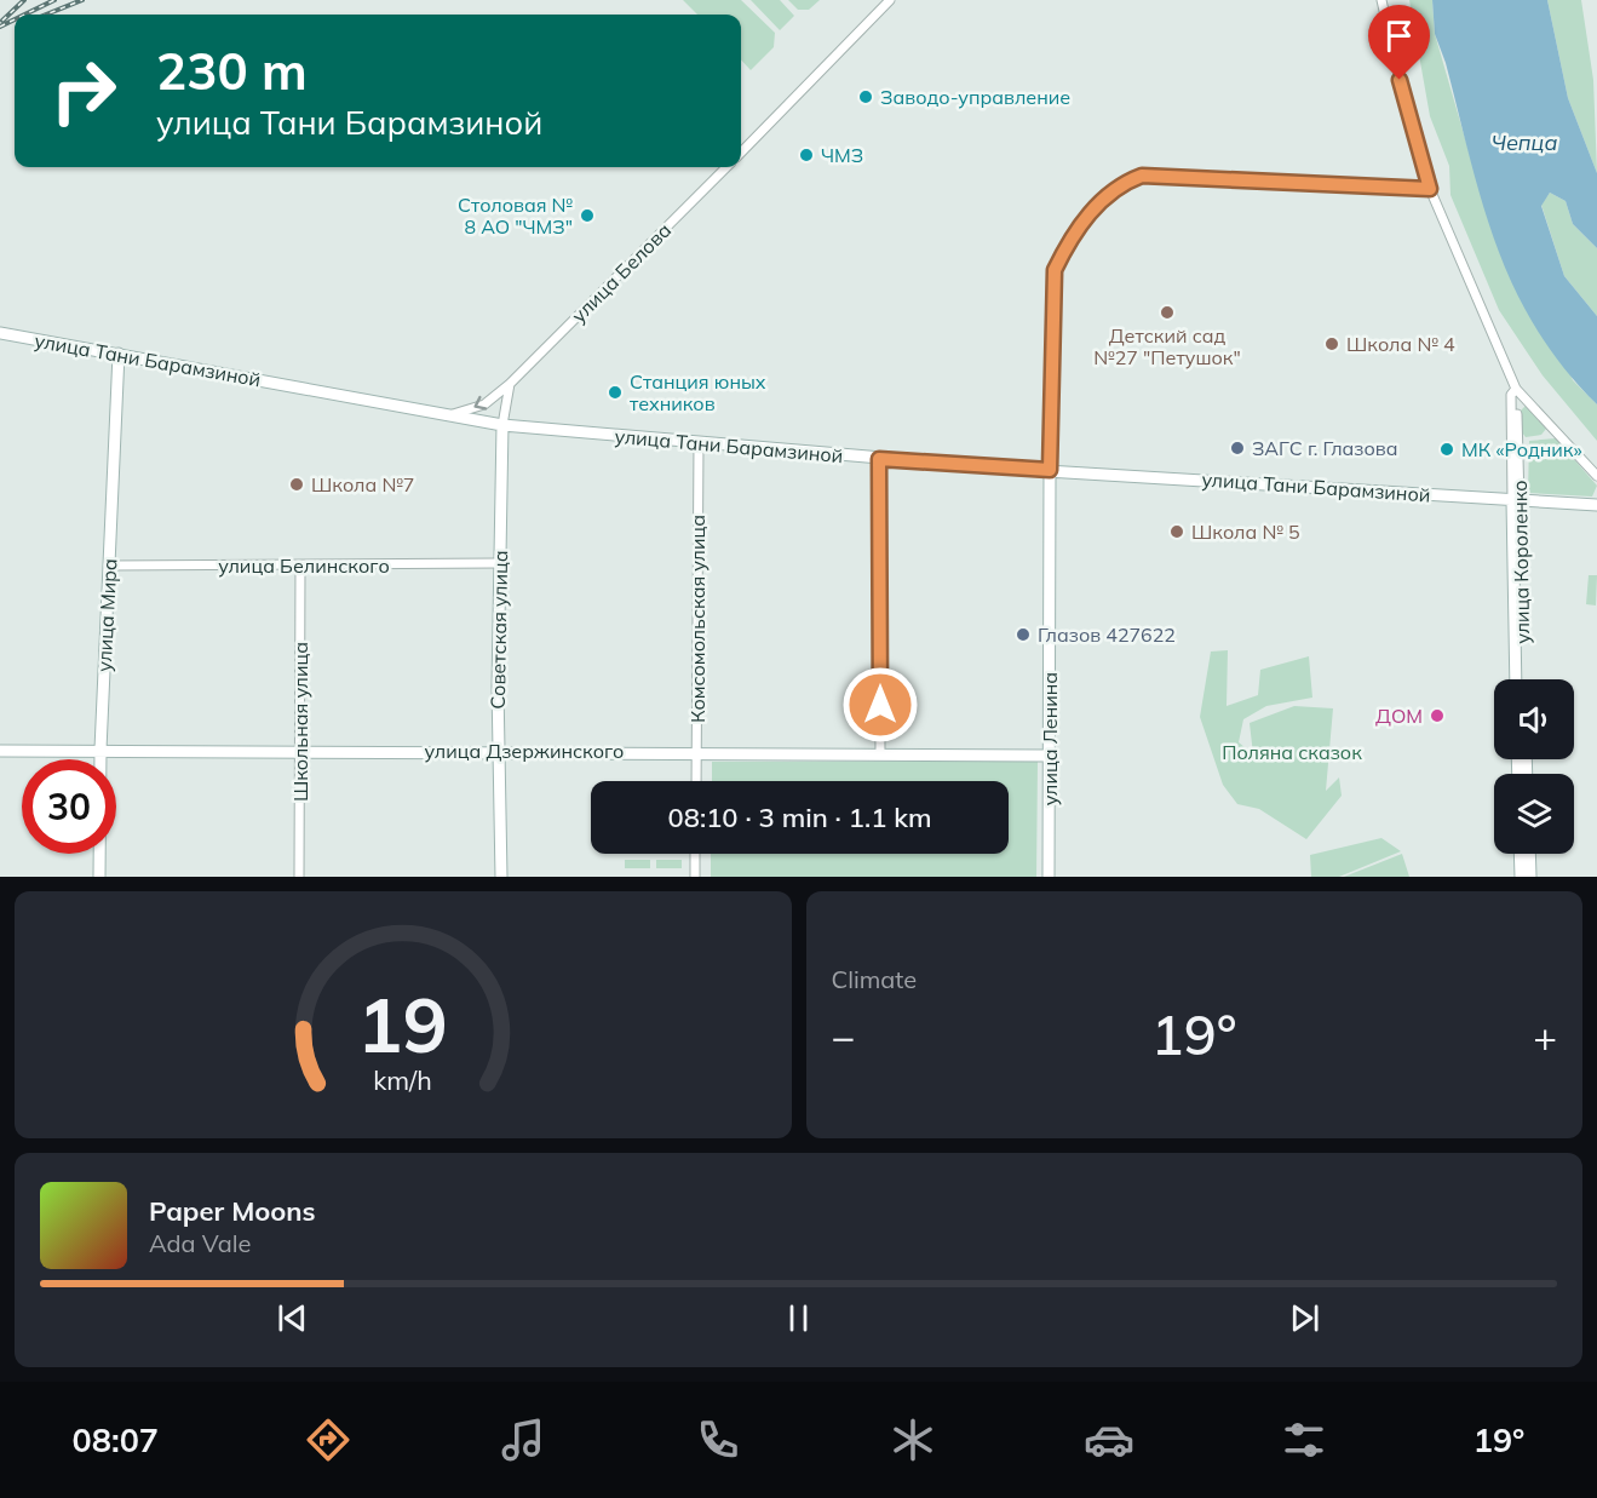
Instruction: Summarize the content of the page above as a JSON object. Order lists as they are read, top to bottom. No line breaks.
{"streets":{"street":["улица Белова","улица Тани Барамзиной","улица Короленко","улица Белинского","улица Мира","Комсомольская улица","Советская улица","Школьная улица","улица Ленина","улица Дзержинского"]},"crossings":[["улица Белова","улица Тани Барамзиной"],["улица Тани Барамзиной","улица Короленко"],["улица Тани Барамзиной","улица Мира"],["улица Тани Барамзиной","Комсомольская улица"],["улица Тани Барамзиной","Советская улица"],["улица Тани Барамзиной","улица Ленина"],["улица Белинского","улица Мира"],["улица Белинского","Советская улица"],["улица Белинского","Школьная улица"],["улица Мира","улица Дзержинского"],["Комсомольская улица","улица Дзержинского"],["Советская улица","улица Дзержинского"],["Школьная улица","улица Дзержинского"],["улица Ленина","улица Дзержинского"]],"water":["Чепца"],"parks":["Поляна сказок"],"places":["Заводо-управление","ЧМЗ","Столовая № 8 АО \"ЧМЗ\"","Детский сад №27 \"Петушок\"","Школа № 4","Станция юных техников","ЗАГС г. Глазова","МК «Родник»","Школа №7","Школа № 5","Глазов 427622","ДОМ"],"page":{"turn":["230 m","улица Тани Барамзиной"],"limit":"30","trip":"08:10 · 3 min · 1.1 km","tile":"Climate","heat":["−","19°","+"],"song":["Paper Moons","Ada Vale"],"tabs":["08:07","19°"],"gauge":["19","km/h"]}}
